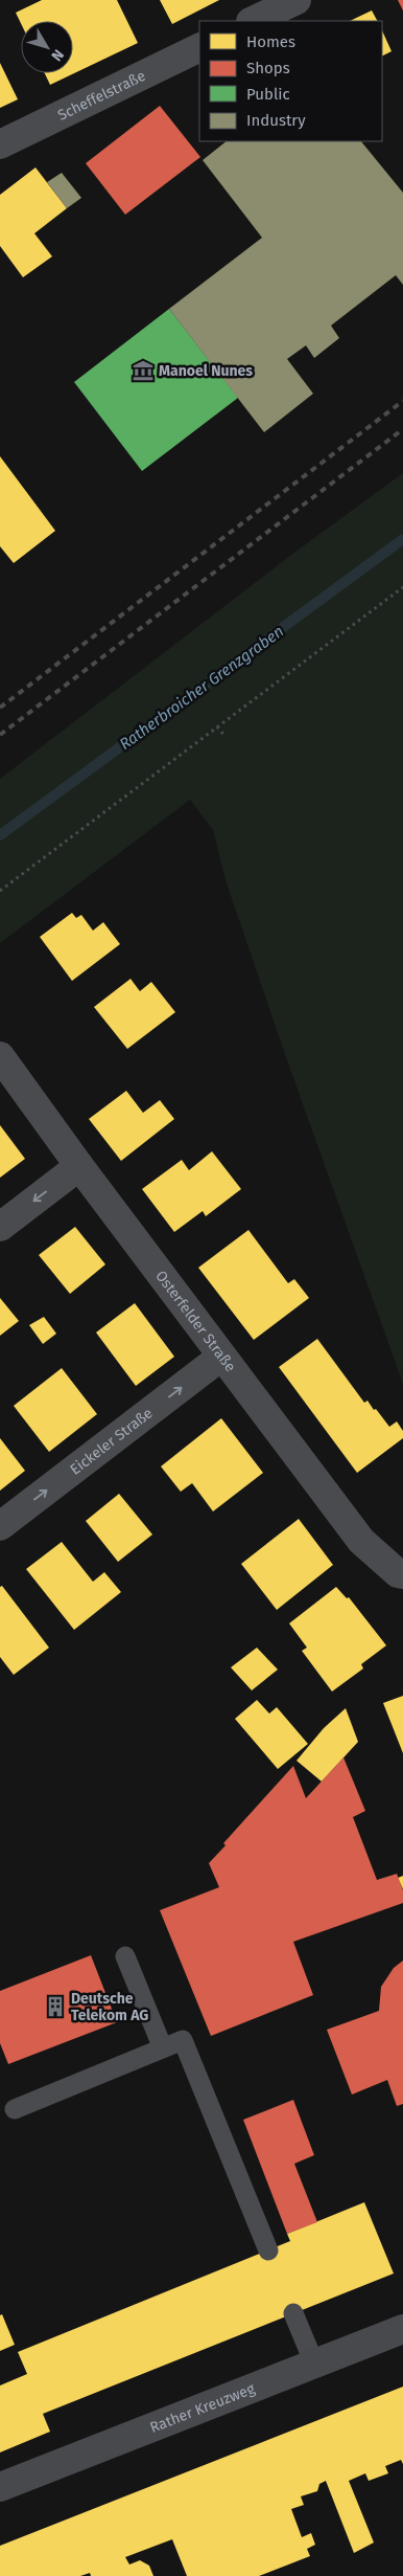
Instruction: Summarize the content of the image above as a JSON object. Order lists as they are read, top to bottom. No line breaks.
{"streets":{"main road":["Rather Kreuzweg"],"street":["Scheffelstraße","Osterfelder Straße","Eickeler Straße"]},"crossings":[["Osterfelder Straße","Eickeler Straße"]],"water":["Ratherbroicher Grenzgraben"],"places":{"museum":["Manoel Nunes"],"building":["Deutsche Telekom AG"]},"legend":["Homes","Shops","Public","Industry"],"north":"bottom right"}
